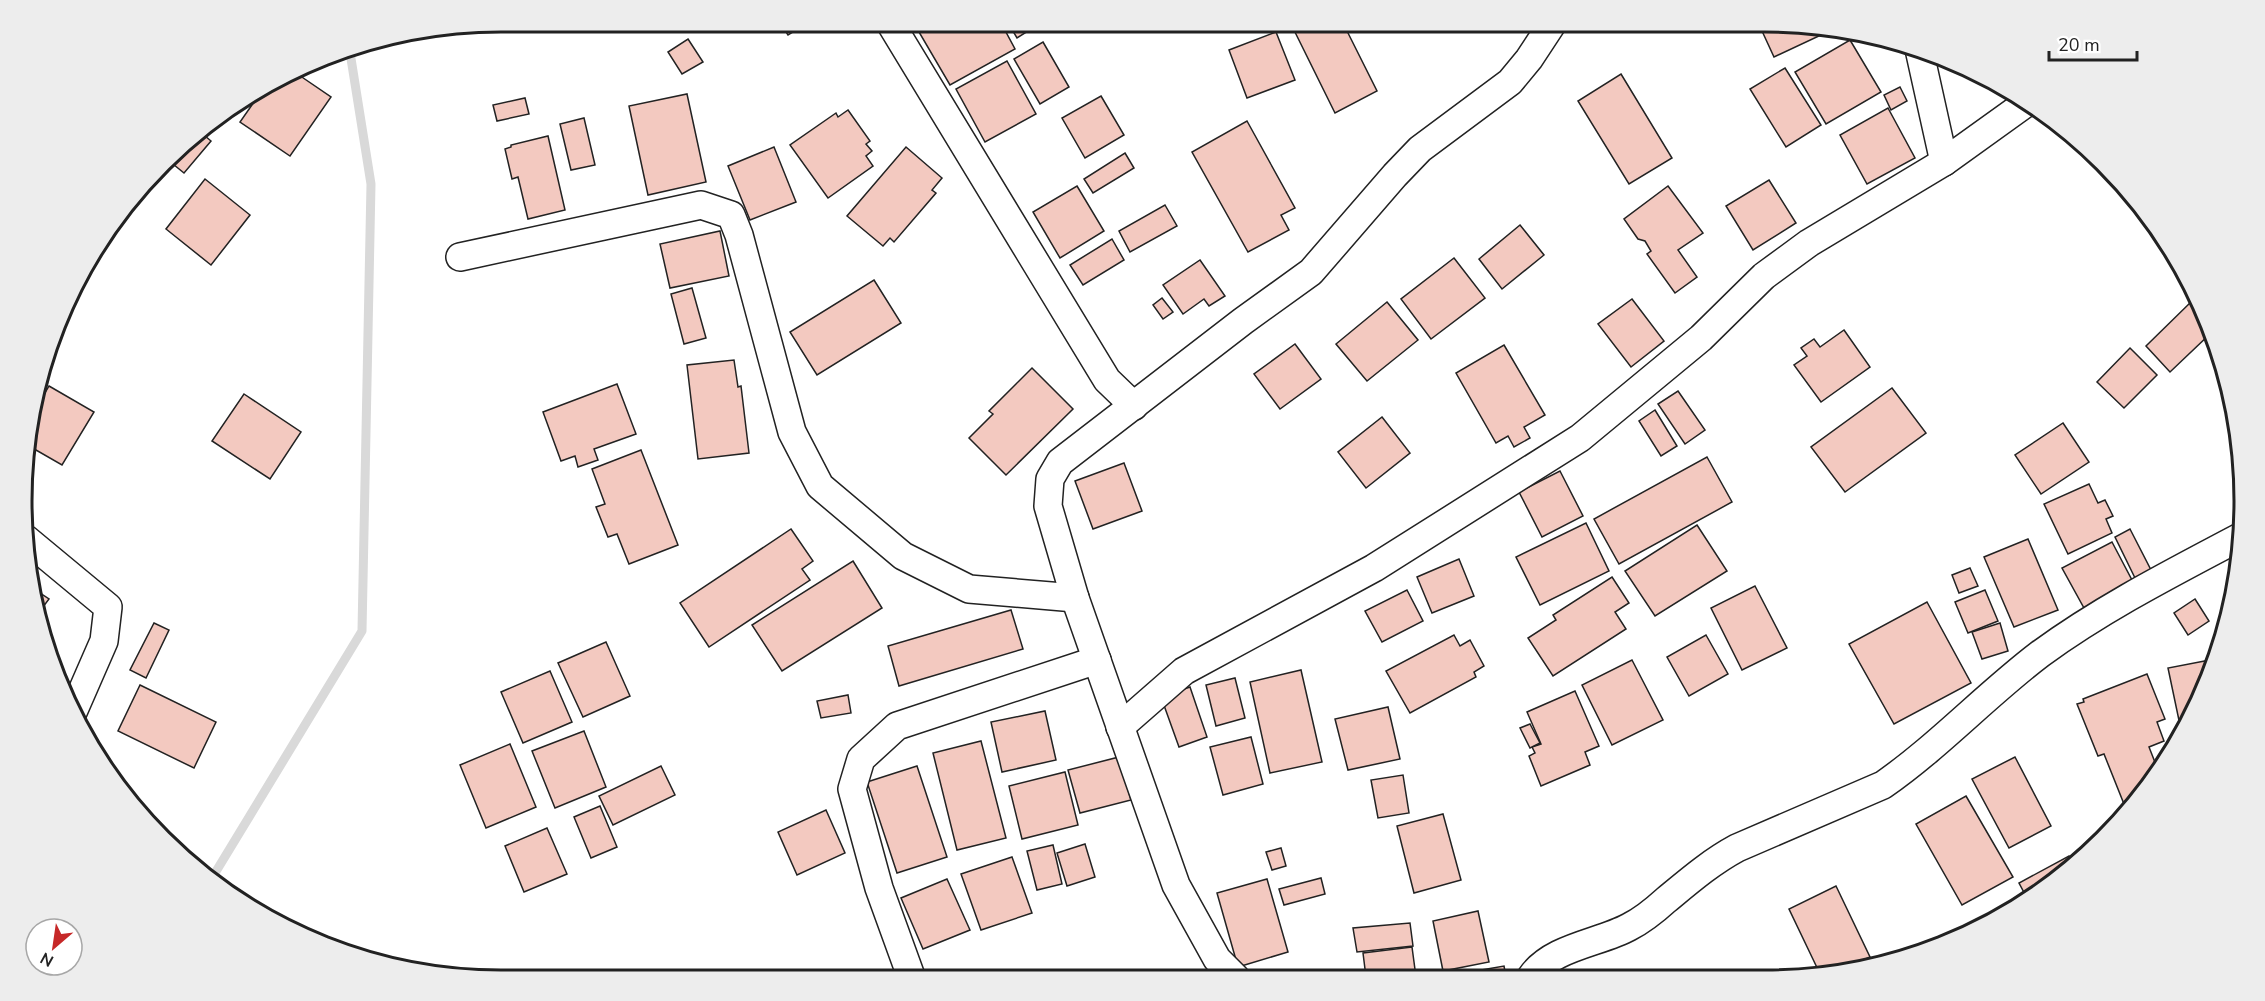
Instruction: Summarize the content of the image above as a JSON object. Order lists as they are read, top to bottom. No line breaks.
{"scale_bar":"20 m","north":"bottom left"}
